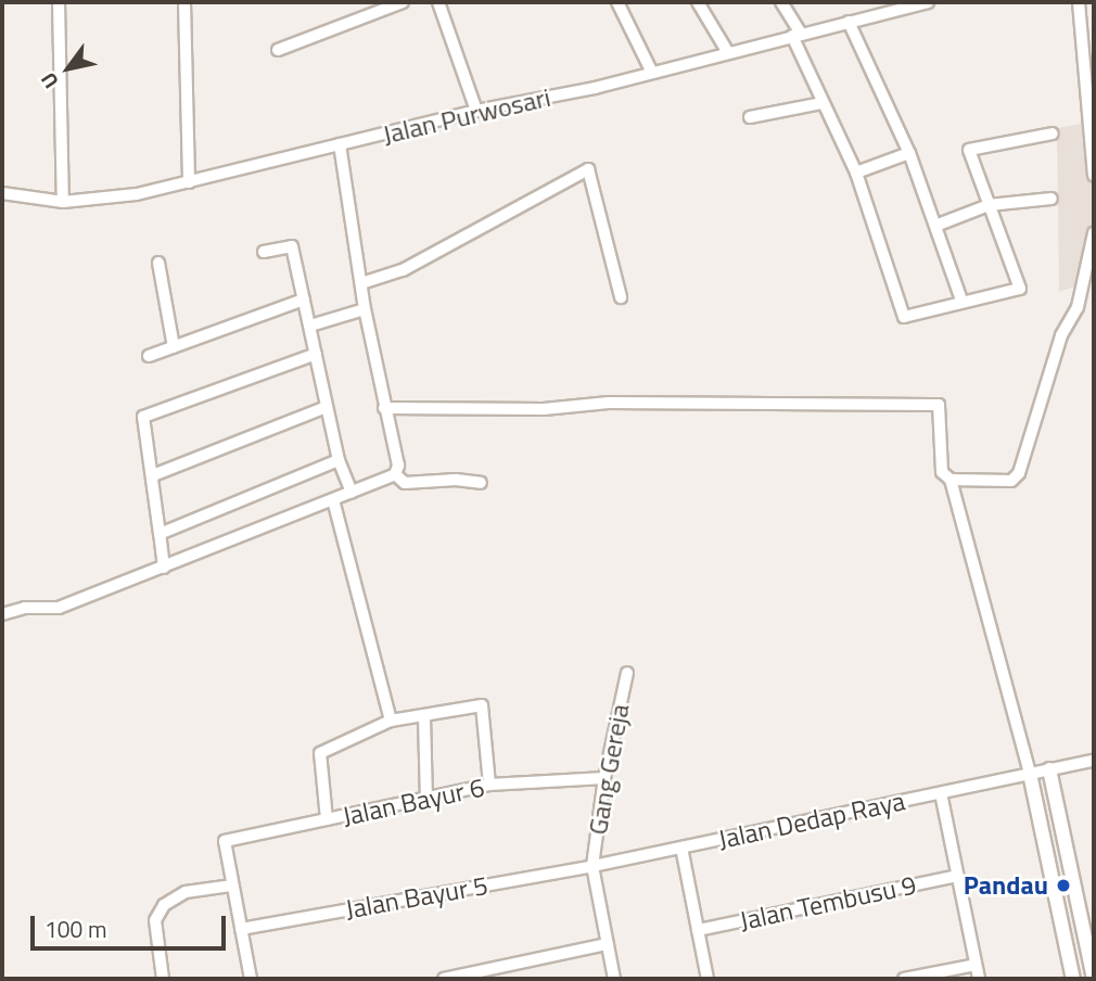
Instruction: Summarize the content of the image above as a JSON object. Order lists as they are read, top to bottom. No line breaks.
{"streets":{"street":["Jalan Purwosari","Gang Gereja","Jalan Bayur 6","Jalan Dedap Raya","Jalan Bayur 5","Jalan Tembusu 9"]},"crossings":[["Gang Gereja","Jalan Bayur 6"],["Gang Gereja","Jalan Dedap Raya"],["Gang Gereja","Jalan Bayur 5"],["Jalan Dedap Raya","Jalan Bayur 5"]],"places":["Pandau"],"scale_bar":"100 m","north":"bottom left"}
